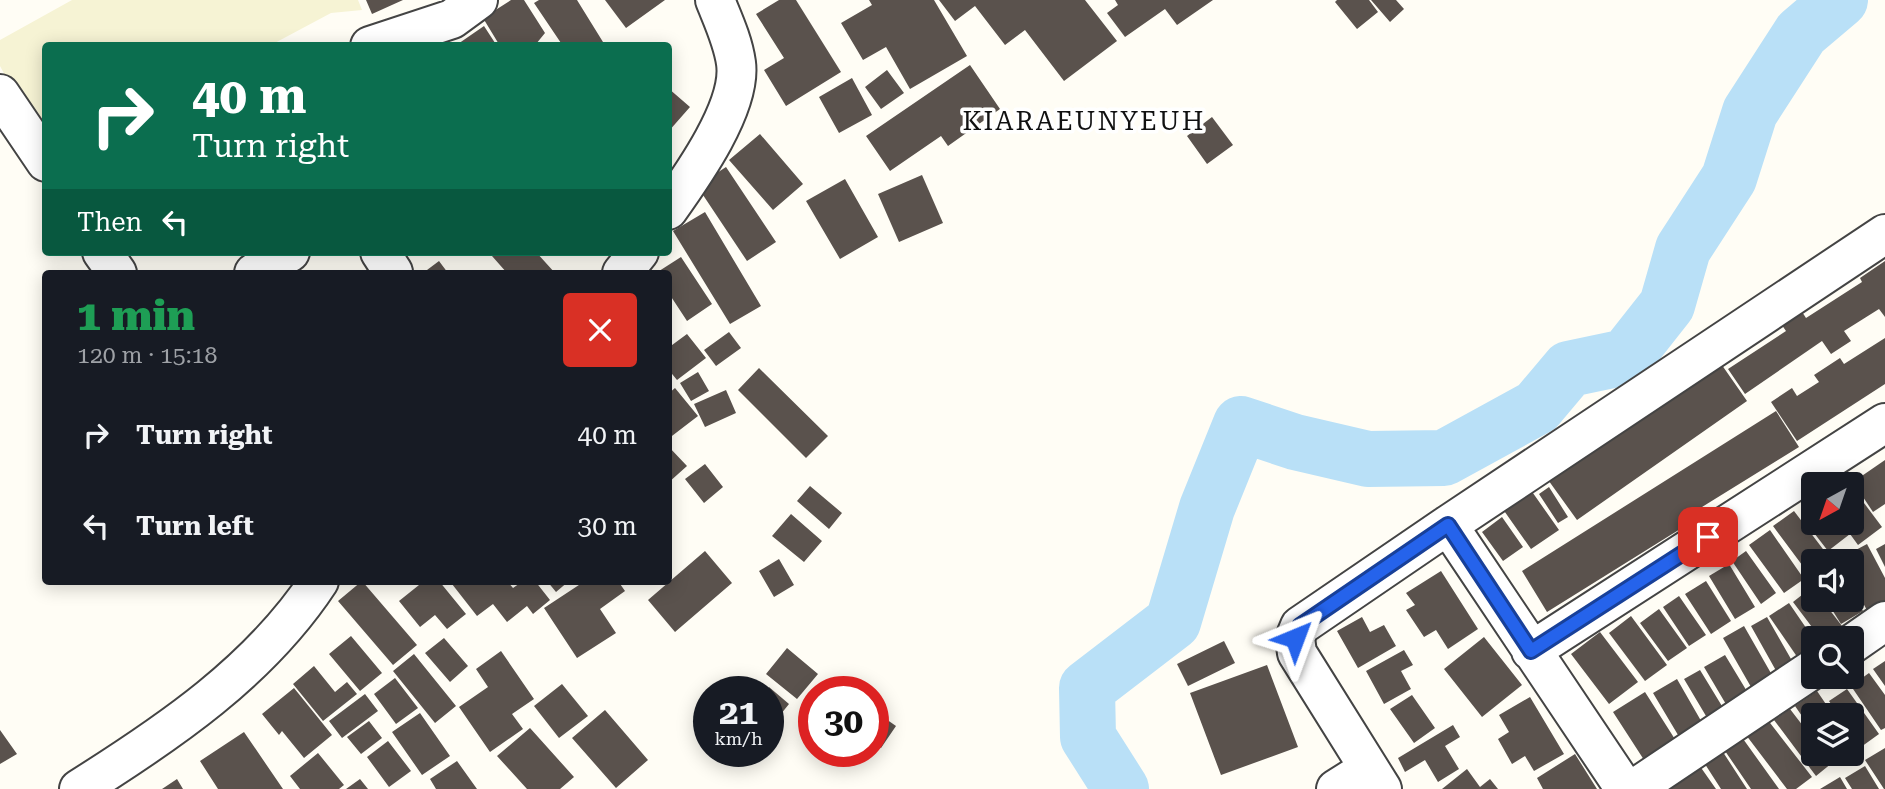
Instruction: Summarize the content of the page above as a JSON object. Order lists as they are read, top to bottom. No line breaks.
{"districts":["KIARAEUNYEUH"],"north":"bottom left","page":{"turn":["40 m","Turn right"],"then":"Then","heading":["1 min","120 m · 15:18"],"list":[{"name":"Turn right","value":"40 m"},{"name":"Turn left","value":"30 m"}],"speed":"21 km/h","limit":"30"}}
